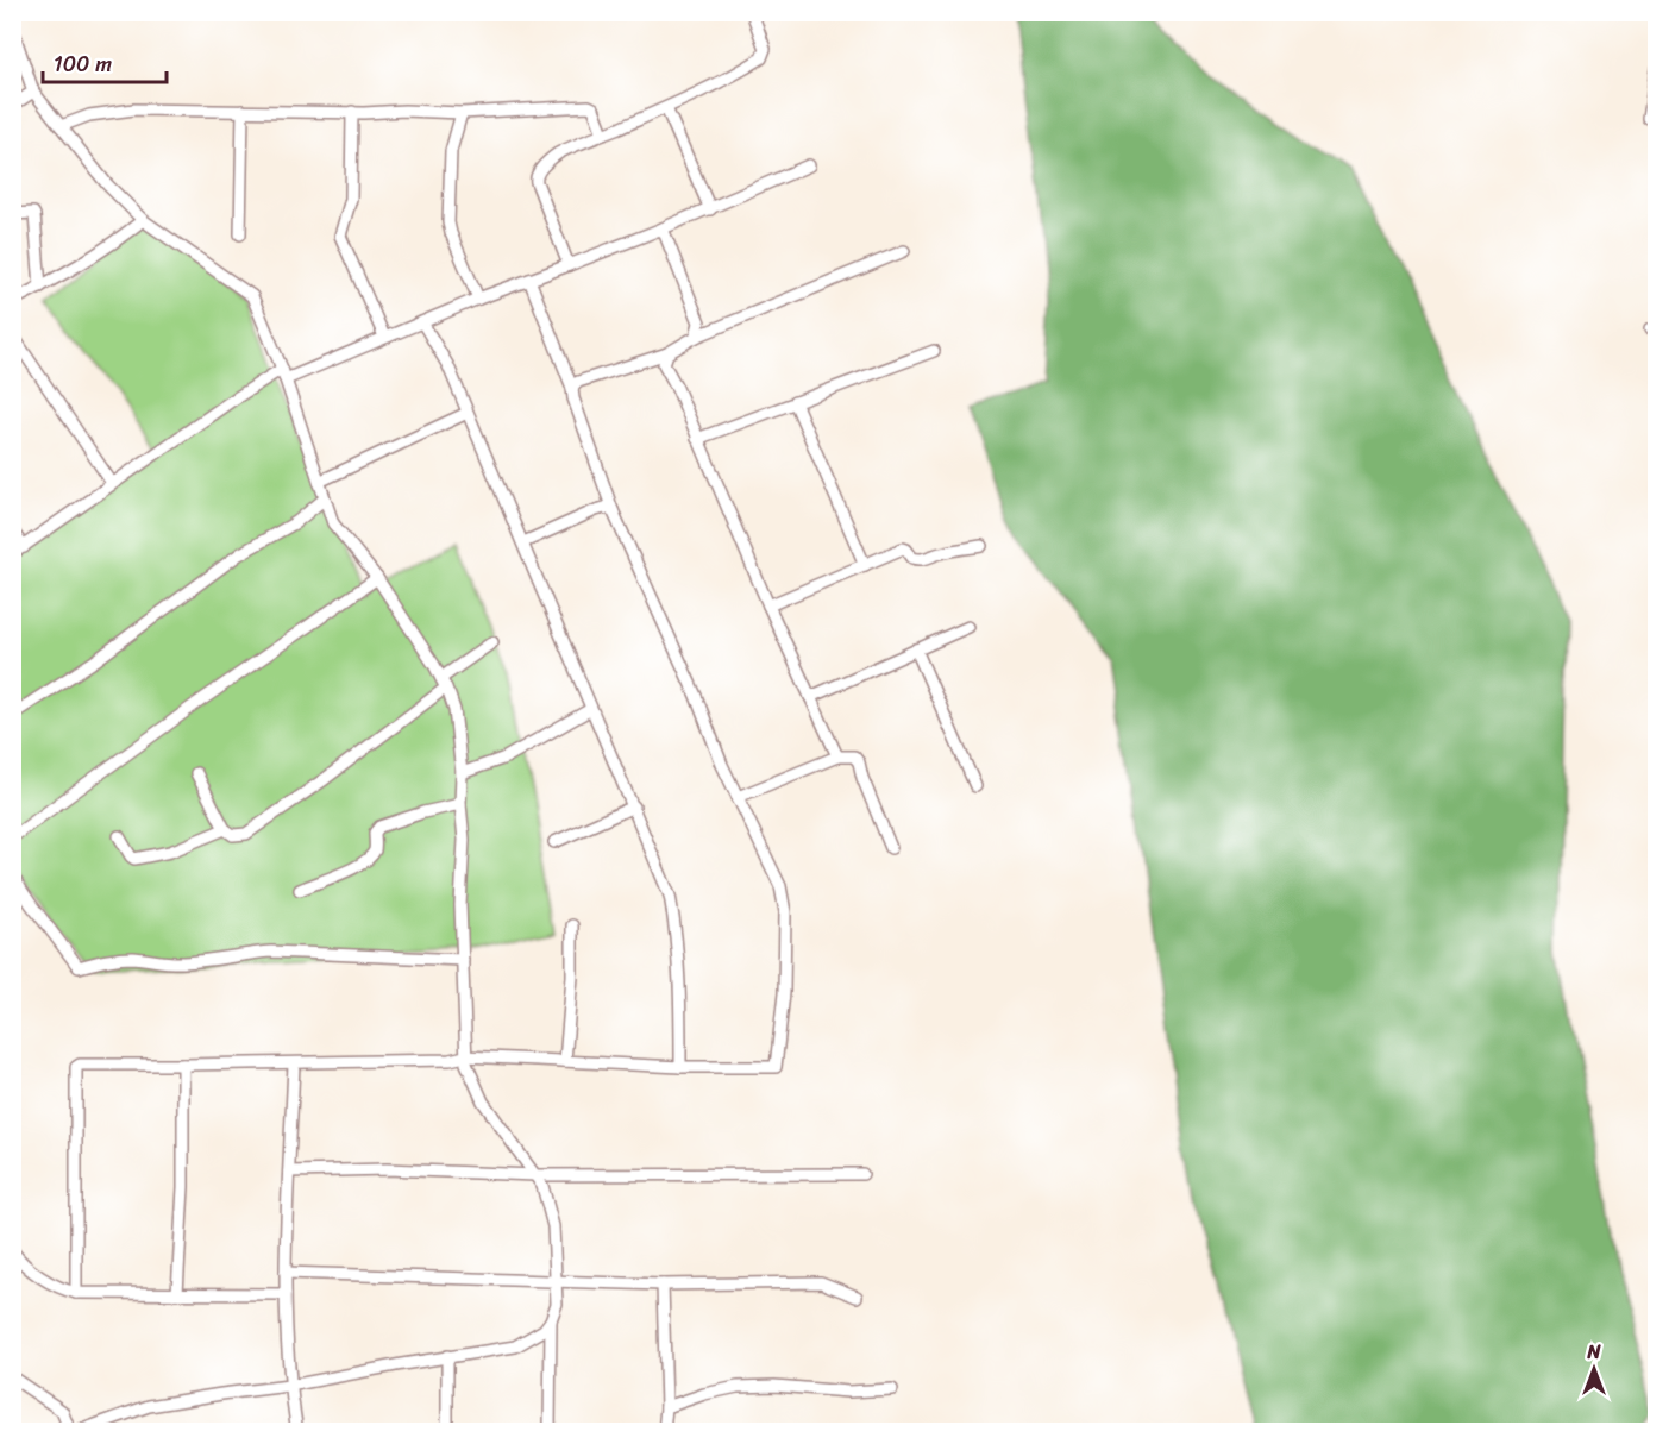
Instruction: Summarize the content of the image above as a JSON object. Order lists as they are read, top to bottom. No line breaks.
{"scale_bar":"100 m","north":"top"}
